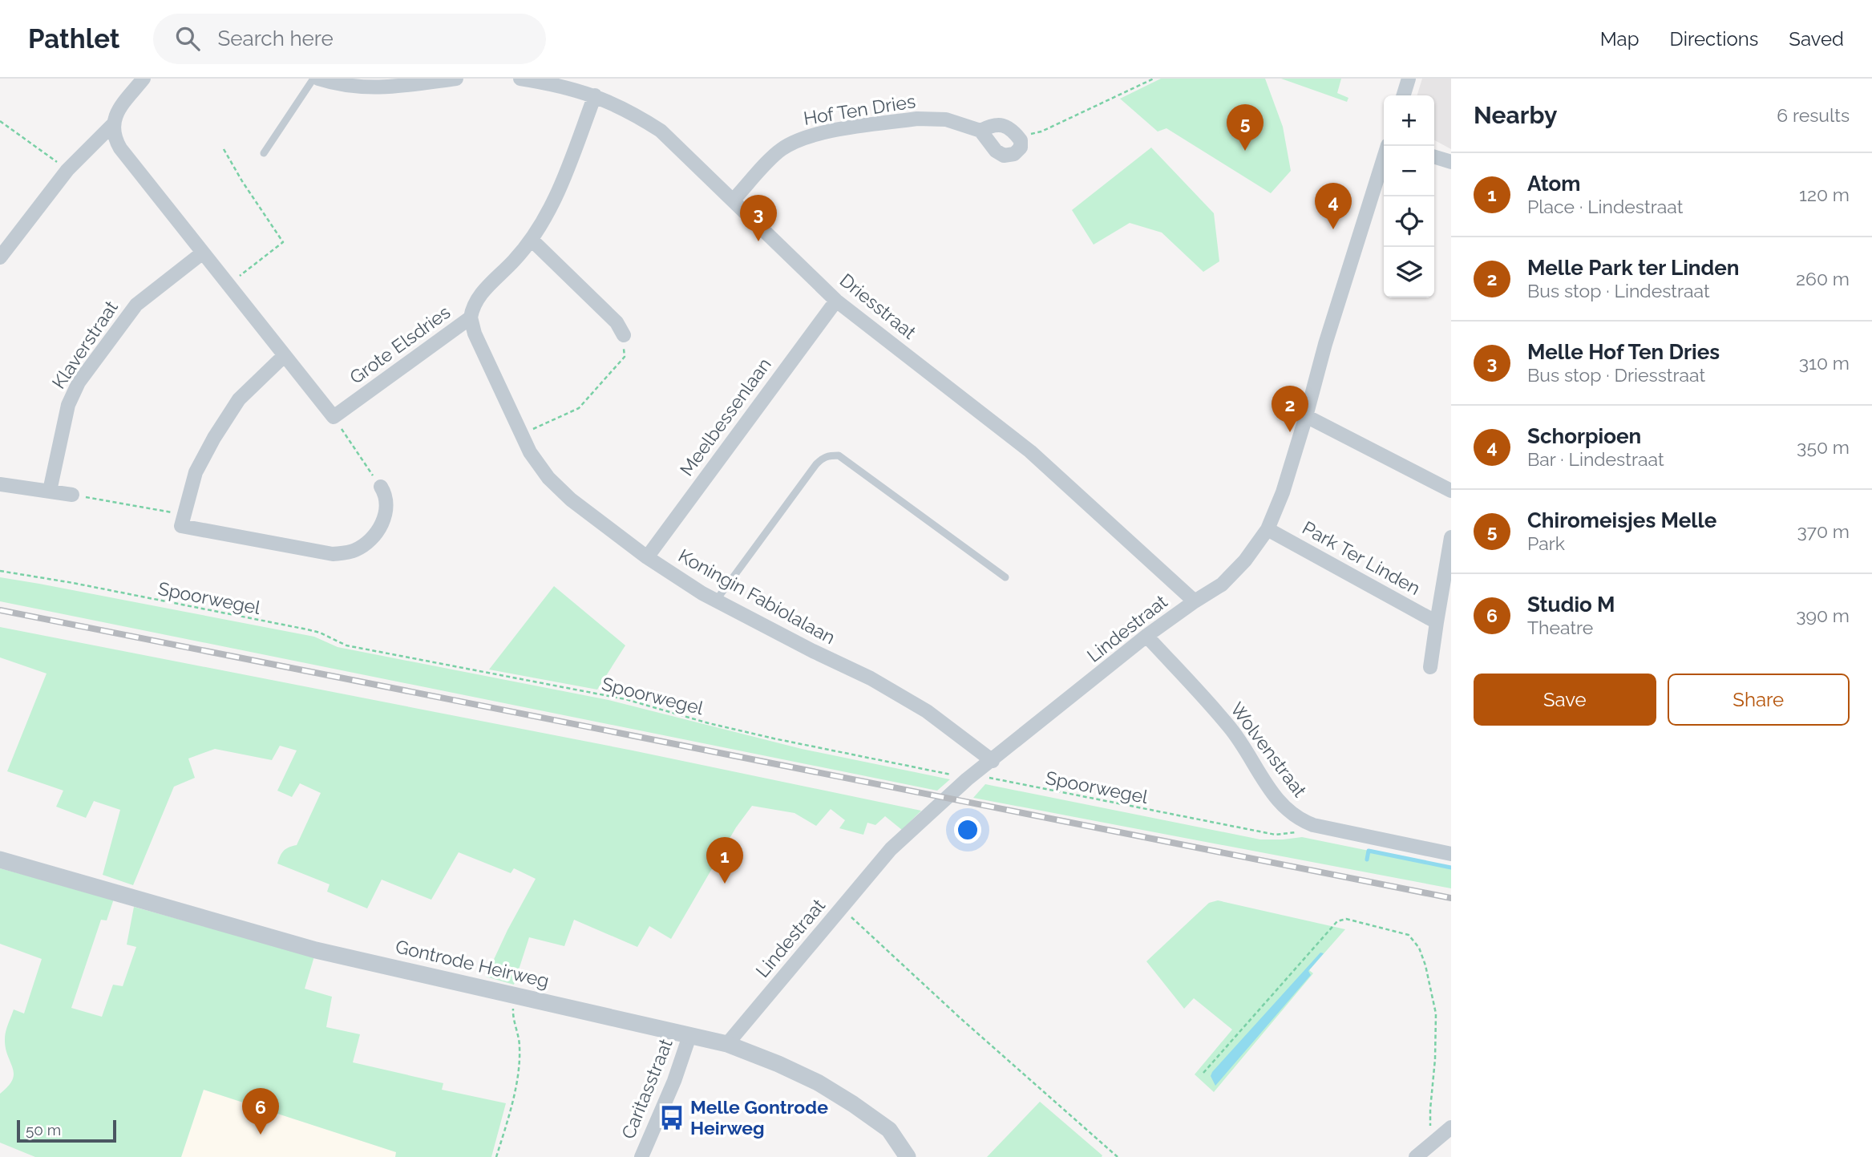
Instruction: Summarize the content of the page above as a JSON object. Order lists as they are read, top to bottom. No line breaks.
{"streets":{"street":["Hof Ten Dries","Driesstraat","Klaverstraat","Grote Elsdries","Meelbessenlaan","Park Ter Linden","Koningin Fabiolalaan","Lindestraat","Wolvenstraat","Gontrode Heirweg","Caritasstraat"],"path":["Spoorwegel"]},"crossings":[["Hof Ten Dries","Driesstraat"],["Driesstraat","Grote Elsdries"],["Driesstraat","Meelbessenlaan"],["Driesstraat","Lindestraat"],["Grote Elsdries","Koningin Fabiolalaan"],["Meelbessenlaan","Koningin Fabiolalaan"],["Park Ter Linden","Lindestraat"],["Koningin Fabiolalaan","Lindestraat"],["Spoorwegel","Lindestraat"],["Lindestraat","Wolvenstraat"],["Lindestraat","Gontrode Heirweg"],["Gontrode Heirweg","Caritasstraat"]],"places":{"bus stop":["Melle Gontrode Heirweg"]},"scale_bar":"50 m","page":{"header":"Pathlet","search":"Search here","nav":["Map","Directions","Saved"],"heading":["Nearby","6 results"],"map_buttons":["+","−"],"pins":["5","4","3","2","1","6"],"list":[{"mark":"1","name":"Atom","note":"Place · Lindestraat","value":"120 m"},{"mark":"2","name":"Melle Park ter Linden","note":"Bus stop · Lindestraat","value":"260 m"},{"mark":"3","name":"Melle Hof Ten Dries","note":"Bus stop · Driesstraat","value":"310 m"},{"mark":"4","name":"Schorpioen","note":"Bar · Lindestraat","value":"350 m"},{"mark":"5","name":"Chiromeisjes Melle","note":"Park","value":"370 m"},{"mark":"6","name":"Studio M","note":"Theatre","value":"390 m"}],"buttons":["Save","Share"],"scale":"50 m"}}
